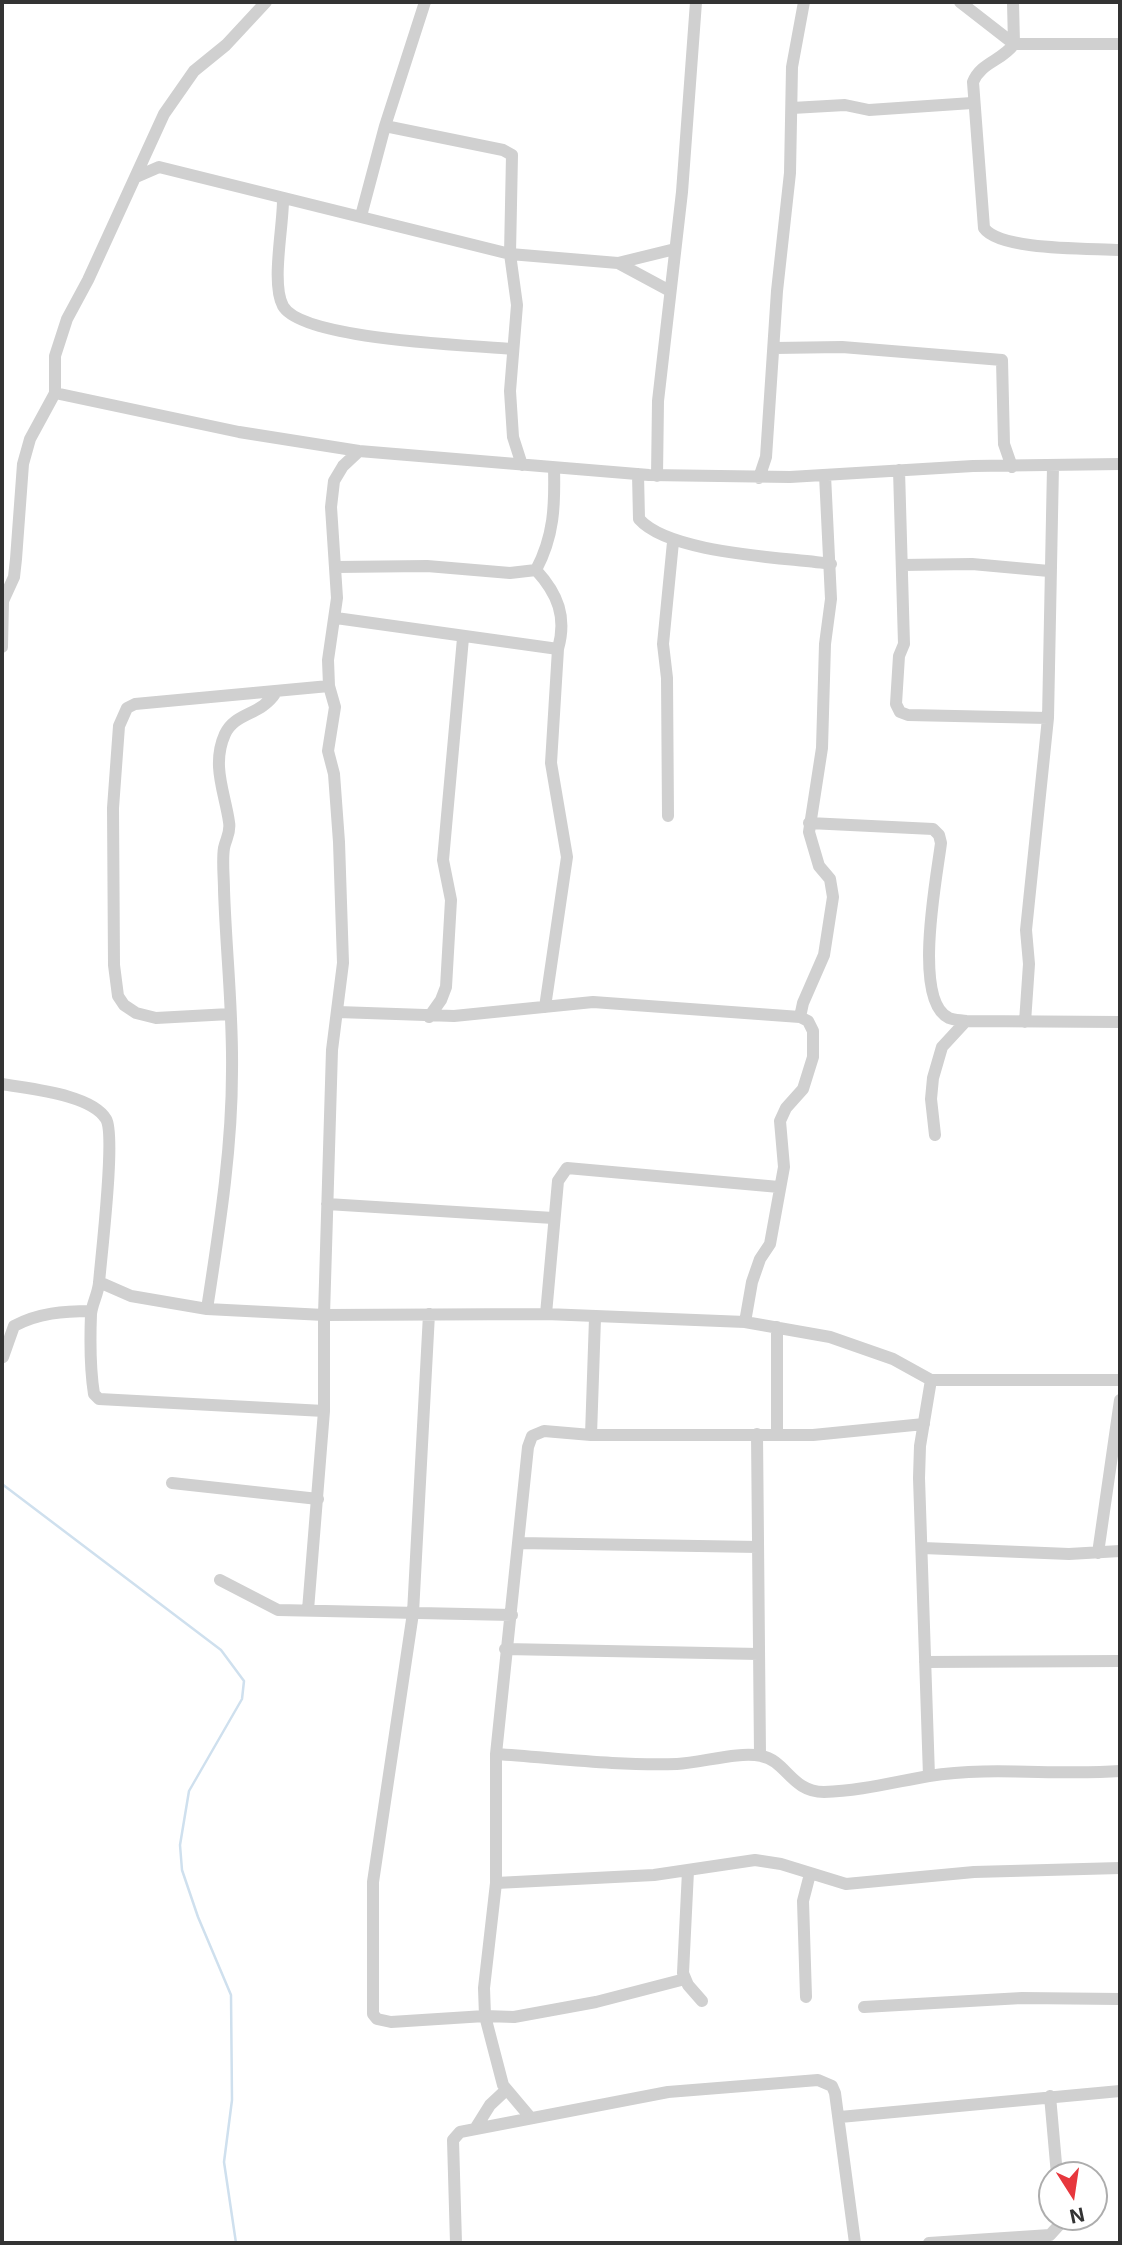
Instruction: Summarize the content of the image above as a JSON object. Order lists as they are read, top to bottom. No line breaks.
{"north":"bottom"}
